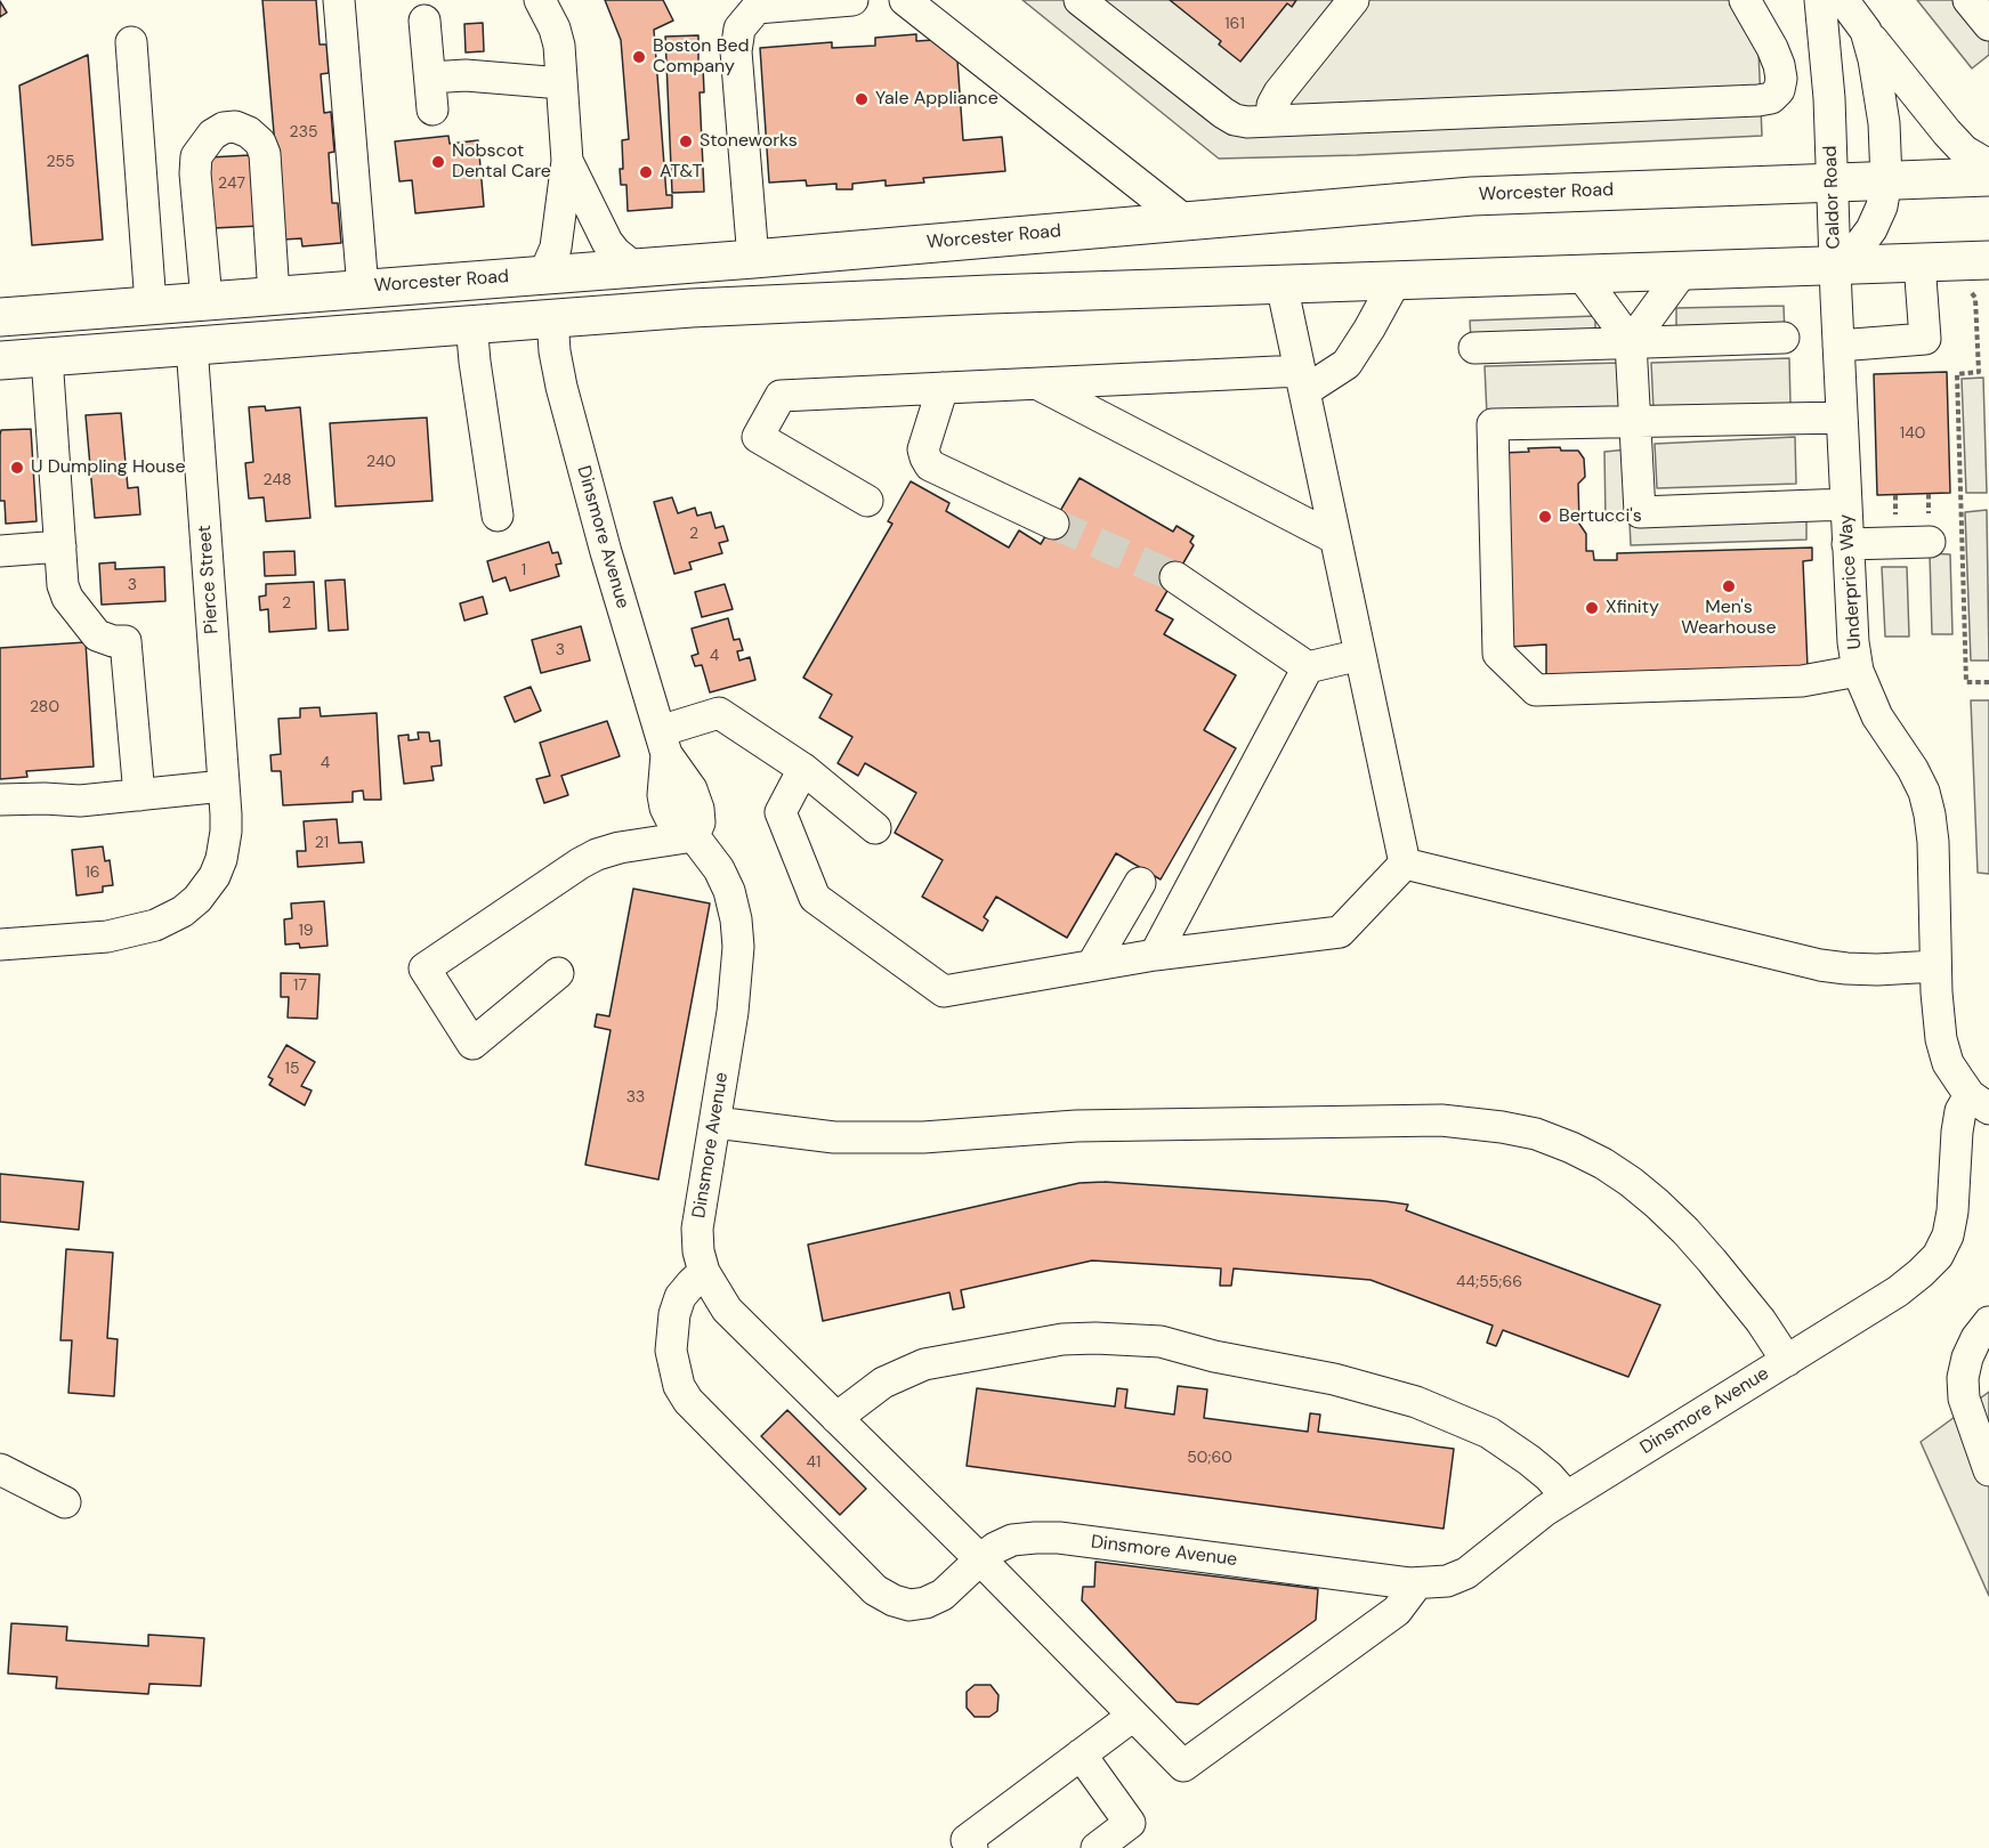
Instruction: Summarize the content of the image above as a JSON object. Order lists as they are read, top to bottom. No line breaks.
{"streets":{"highway":["Worcester Road"],"street":["Caldor Road","Dinsmore Avenue","Pierce Street","Underprice Way"]},"crossings":[["Worcester Road","Caldor Road"],["Caldor Road","Underprice Way"],["Dinsmore Avenue","Underprice Way"]],"places":["Boston Bed Company","Yale Appliance","Stoneworks","Nobscot Dental Care","AT&T","U Dumpling House","Bertucci's","Men's Wearhouse","Xfinity"],"house_numbers":["161","235","255","247","140","240","248","2","1","3","2","3","4","280","4","21","16","19","17","15","33","44;55;66","50;60","41"]}
